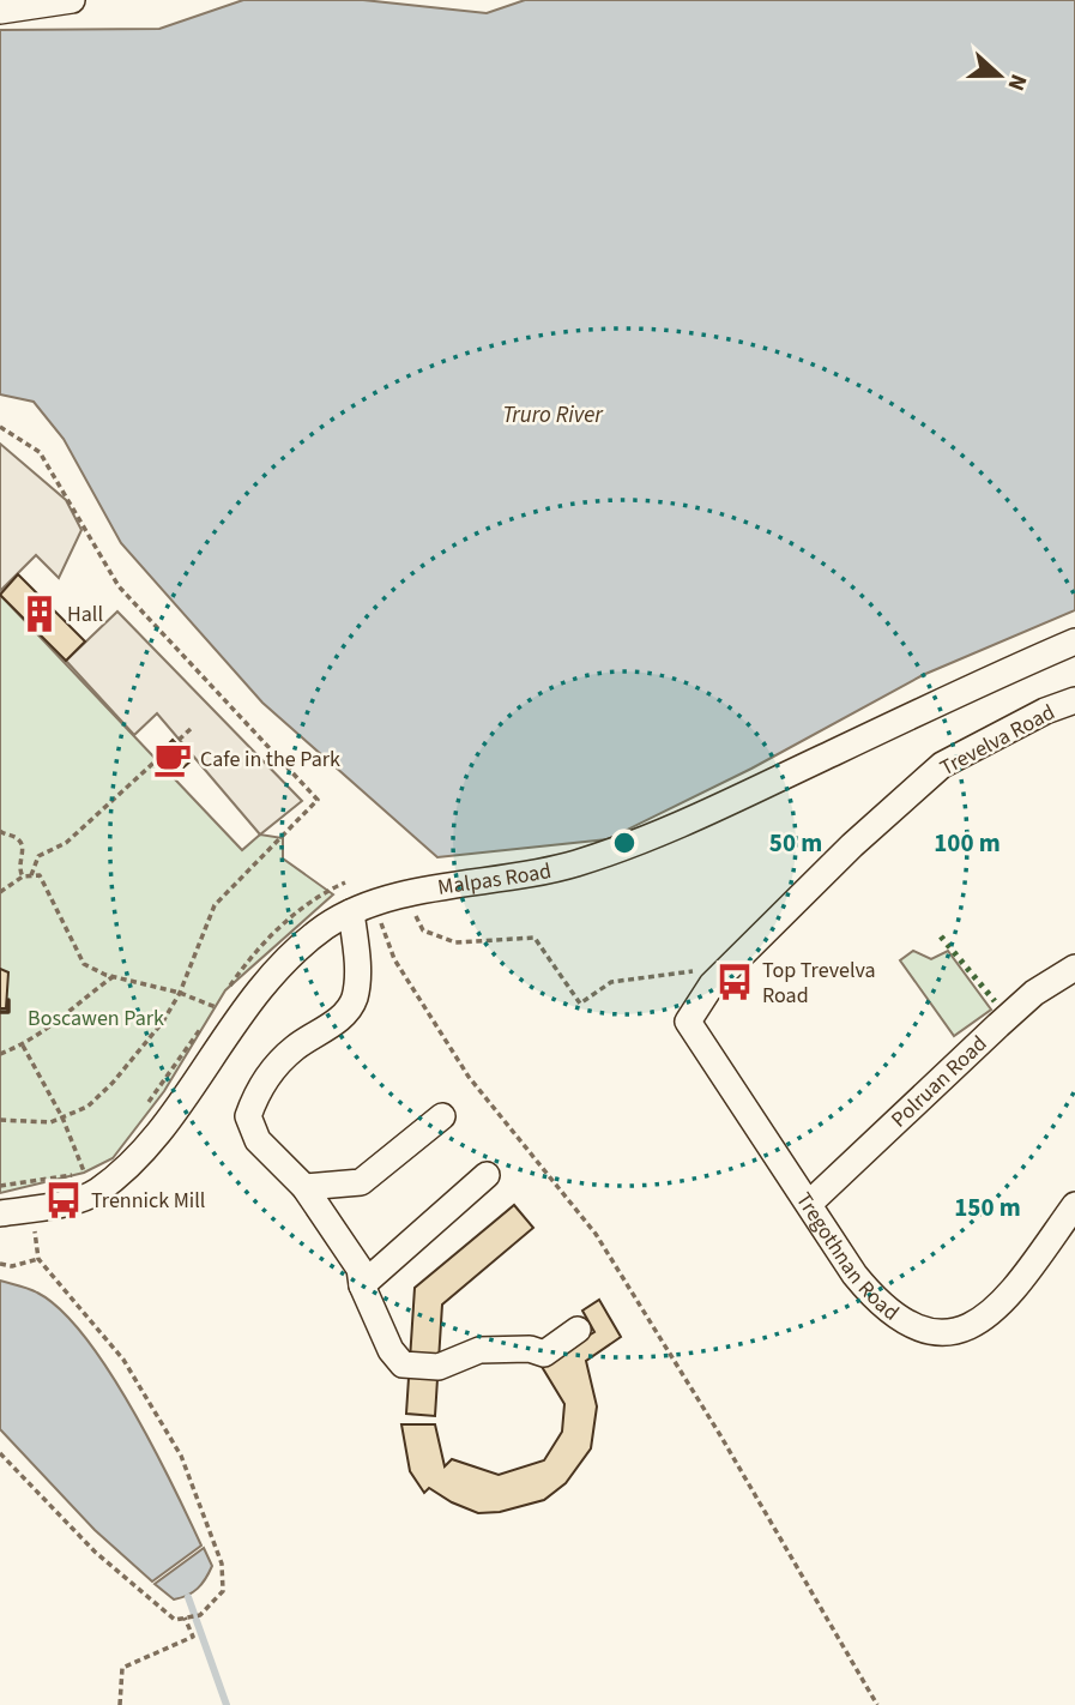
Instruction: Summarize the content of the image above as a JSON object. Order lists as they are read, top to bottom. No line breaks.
{"streets":{"street":["Trevelva Road","Malpas Road","Polruan Road","Tregothnan Road"]},"crossings":[["Trevelva Road","Tregothnan Road"],["Polruan Road","Tregothnan Road"]],"water":["Truro River"],"parks":["Boscawen Park"],"places":{"building":["Hall"],"cafe":["Cafe in the Park"],"bus stop":["Top Trevelva Road","Trennick Mill"]},"north":"right","rings":["50 m","100 m","150 m"]}
